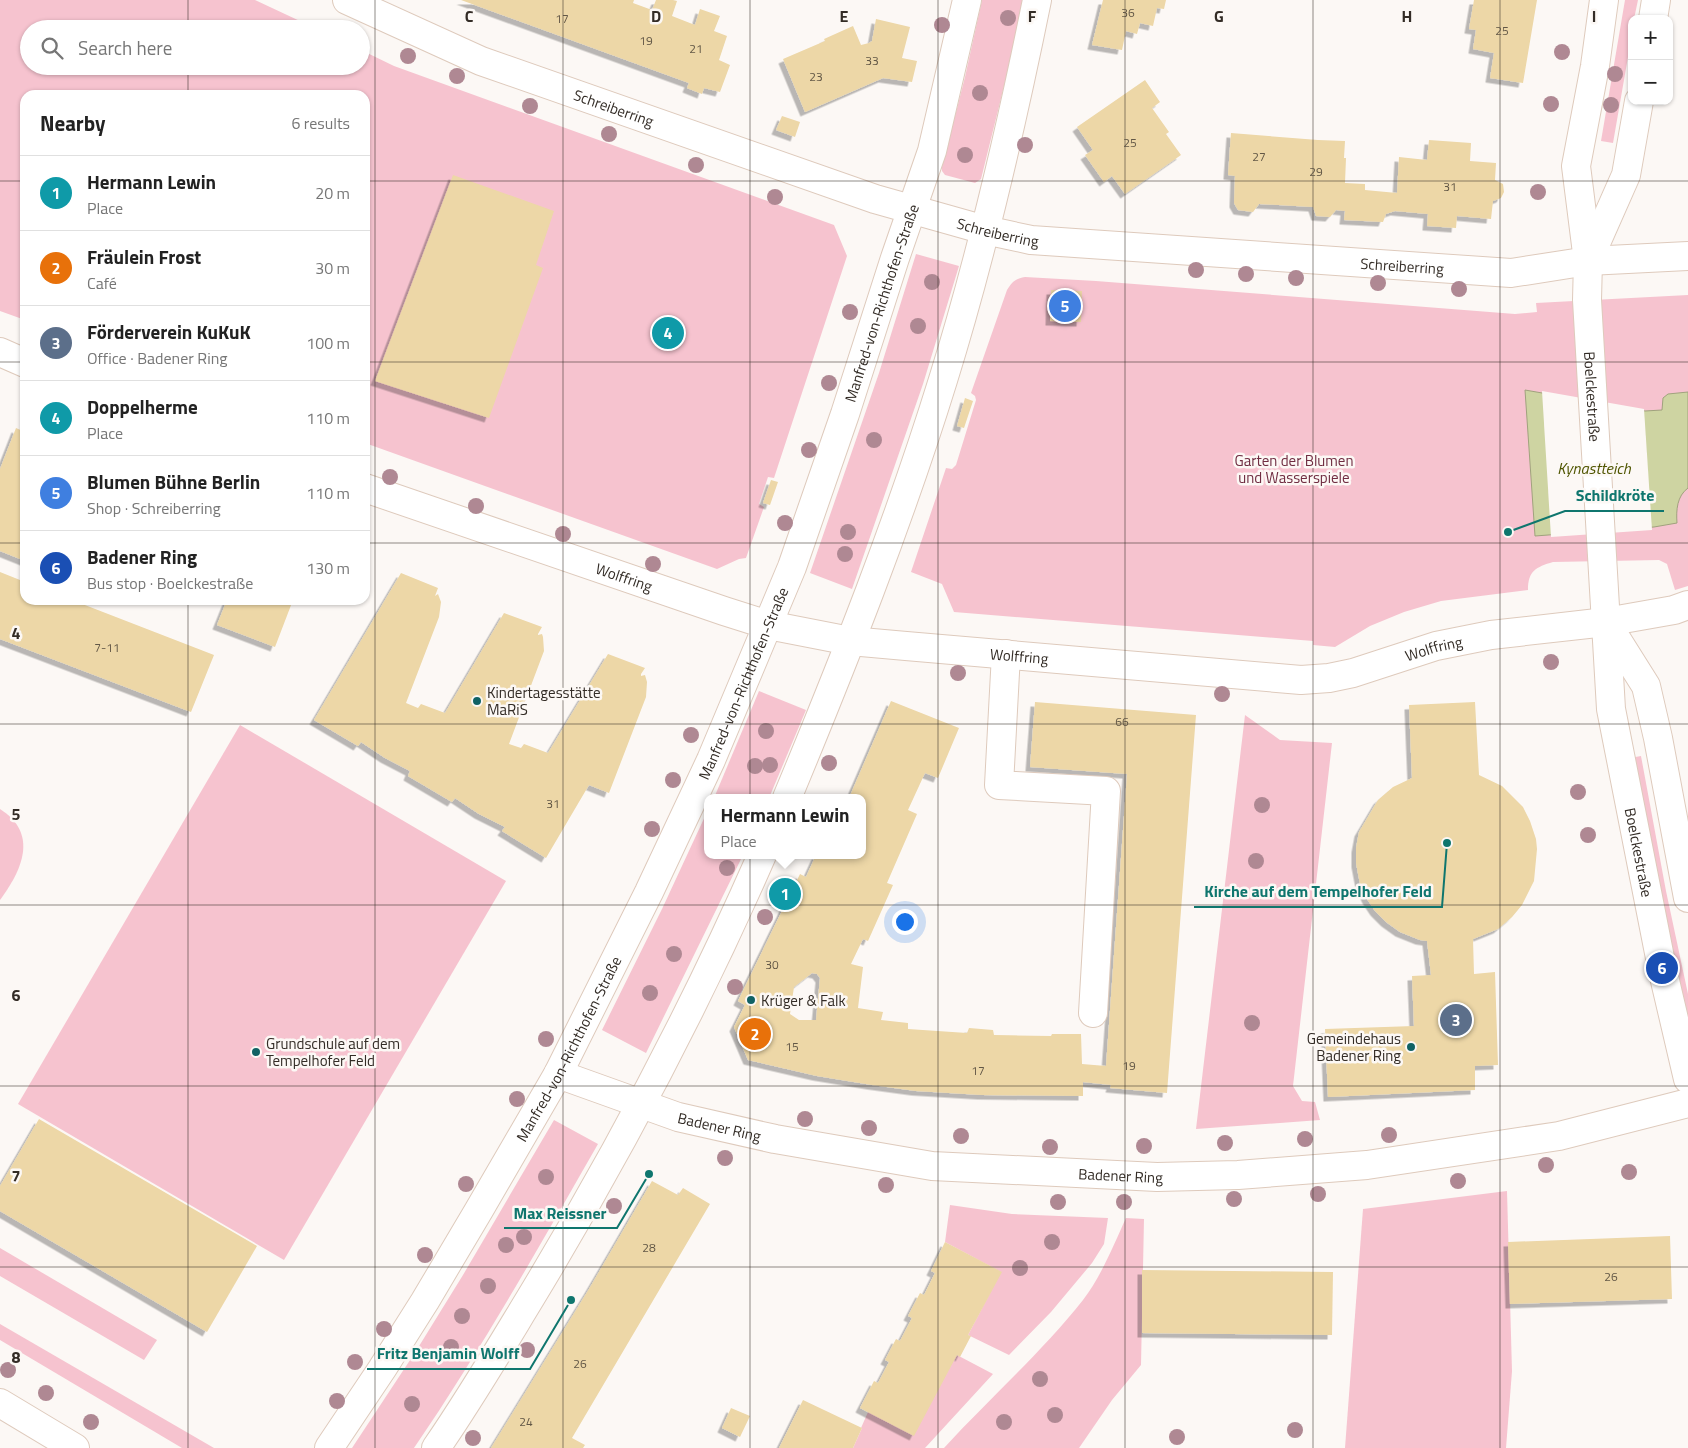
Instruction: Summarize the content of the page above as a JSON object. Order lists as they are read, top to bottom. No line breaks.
{"streets":{"street":["Schreiberring","Manfred-von-Richthofen-Straße","Boelckestraße","Wolffring","Badener Ring"]},"crossings":[["Schreiberring","Manfred-von-Richthofen-Straße"],["Schreiberring","Boelckestraße"],["Manfred-von-Richthofen-Straße","Wolffring"],["Manfred-von-Richthofen-Straße","Badener Ring"],["Boelckestraße","Wolffring"]],"water":["Kynastteich"],"parks":["Garten der Blumen und Wasserspiele"],"places":["Schildkröte","Kindertagesstätte MaRiS","Kirche auf dem Tempelhofer Feld","Krüger & Falk","Gemeindehaus Badener Ring","Grundschule auf dem Tempelhofer Feld","Max Reissner","Fritz Benjamin Wolff"],"house_numbers":["36","17","25","19","21","33","23","25","27","29","31","7-11","66","31","30","15","19","17","28","26","26","24"],"page":{"map_buttons":["+","−"],"search":"Search here","heading":["Nearby","6 results"],"list":[{"mark":"1","name":"Hermann Lewin","note":"Place","value":"20 m"},{"mark":"2","name":"Fräulein Frost","note":"Café","value":"30 m"},{"mark":"3","name":"Förderverein KuKuK","note":"Office · Badener Ring","value":"100 m"},{"mark":"4","name":"Doppelherme","note":"Place","value":"110 m"},{"mark":"5","name":"Blumen Bühne Berlin","note":"Shop · Schreiberring","value":"110 m"},{"mark":"6","name":"Badener Ring","note":"Bus stop · Boelckestraße","value":"130 m"}],"pins":["5","4","1","6","3","2"],"popup":["Hermann Lewin","Place"]},"grid":{"columns":["C","D","E","F","G","H","I"],"rows":["4","5","6","7","8"]}}
